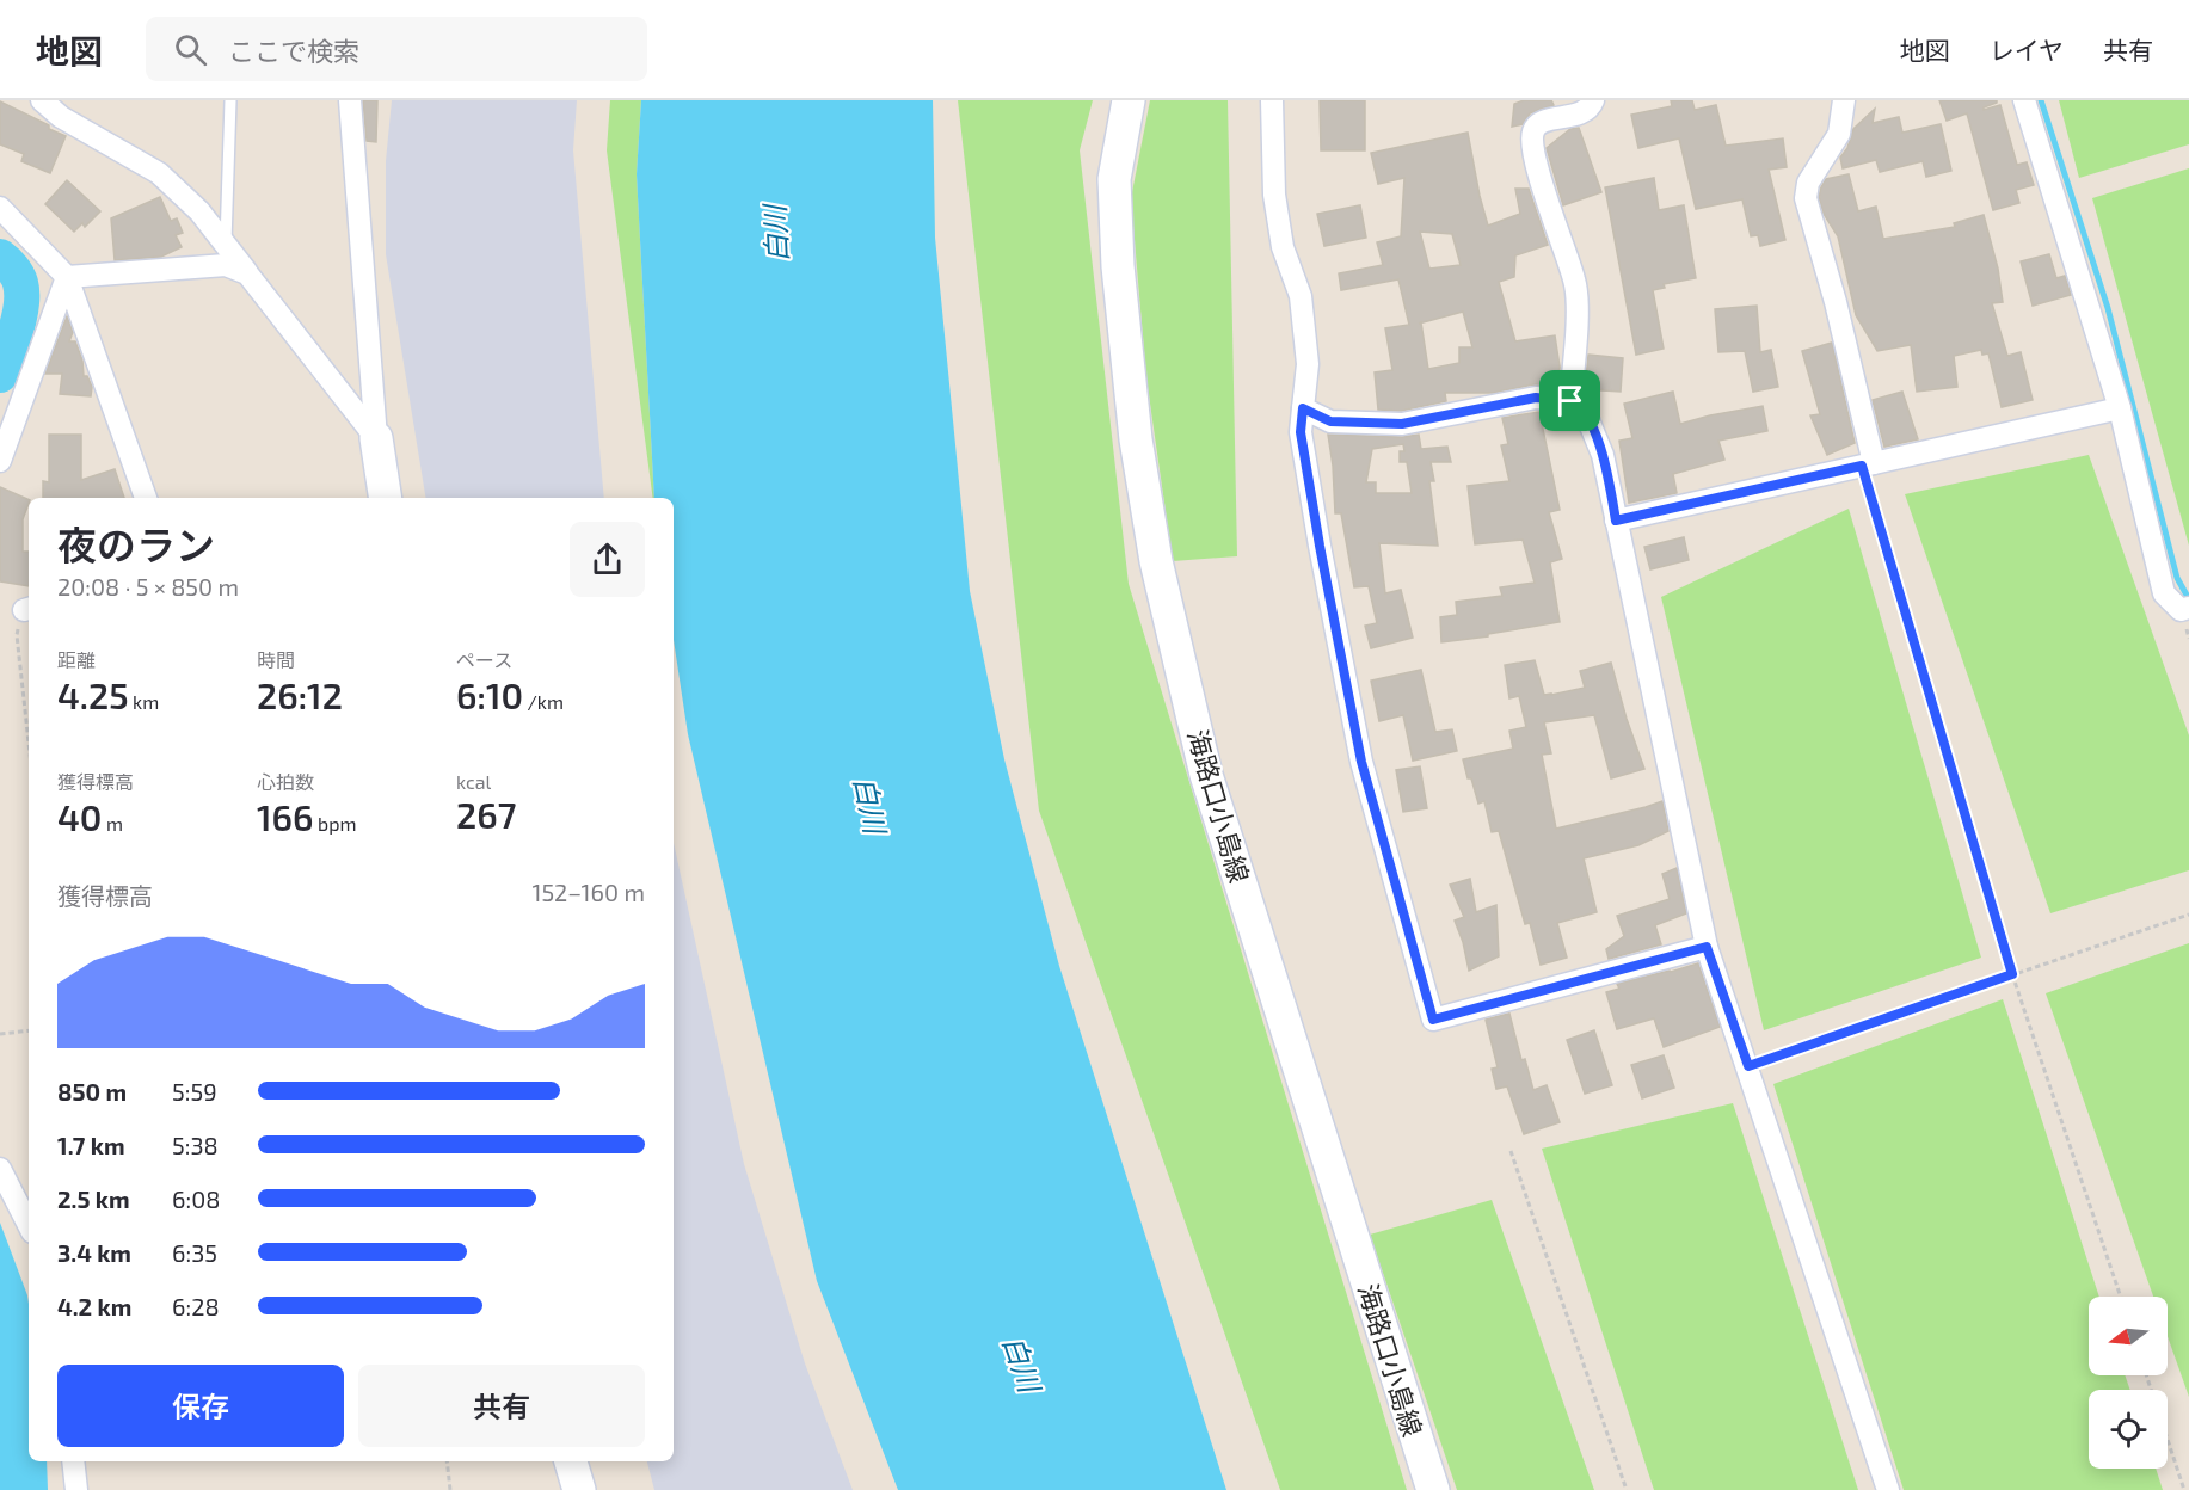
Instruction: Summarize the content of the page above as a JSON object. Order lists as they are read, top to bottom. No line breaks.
{"streets":{"main road":["海路口小島線"]},"water":["白川"],"north":"left","page":{"header":"地図","search":"ここで検索","nav":["地図","レイヤ","共有"],"heading":["夜のラン","20:08 · 5 × 850 m"],"stats":[["距離","4.25 km"],["時間","26:12"],["ペース","6:10 /km"],["獲得標高","40 m"],["心拍数","166 bpm"],["kcal","267"]],"chart":["獲得標高","152–160 m"],"list":[{"name":"850 m","note":"5:59"},{"name":"1.7 km","note":"5:38"},{"name":"2.5 km","note":"6:08"},{"name":"3.4 km","note":"6:35"},{"name":"4.2 km","note":"6:28"}],"buttons":["保存","共有"]}}
